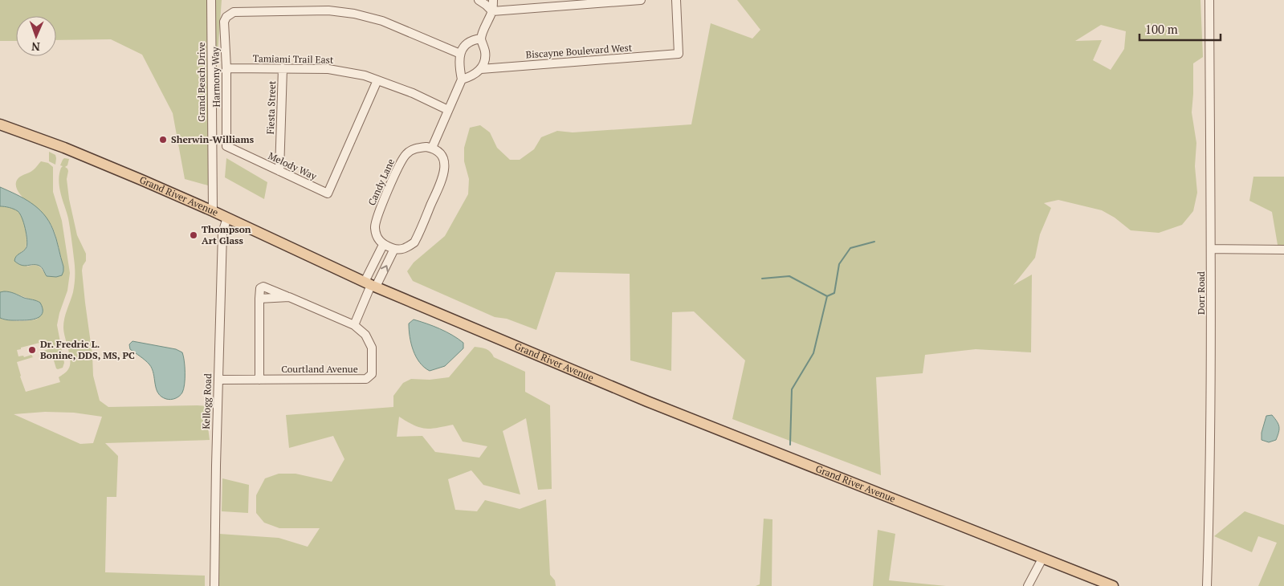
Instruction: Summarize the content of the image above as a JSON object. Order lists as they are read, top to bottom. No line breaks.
{"streets":{"main road":["Grand River Avenue"],"street":["Biscayne Boulevard West","Tamiami Trail East","Harmony Way","Grand Beach Drive","Fiesta Street","Melody Way","Candy Lane","Dorr Road","Courtland Avenue","Kellogg Road"]},"crossings":[["Tamiami Trail East","Harmony Way"],["Tamiami Trail East","Fiesta Street"],["Tamiami Trail East","Melody Way"],["Harmony Way","Melody Way"],["Grand Beach Drive","Grand River Avenue"],["Fiesta Street","Melody Way"],["Grand River Avenue","Kellogg Road"],["Courtland Avenue","Kellogg Road"]],"places":["Sherwin-Williams","Thompson Art Glass","Dr. Fredric L. Bonine, DDS, MS, PC"],"scale_bar":"100 m","north":"bottom"}
